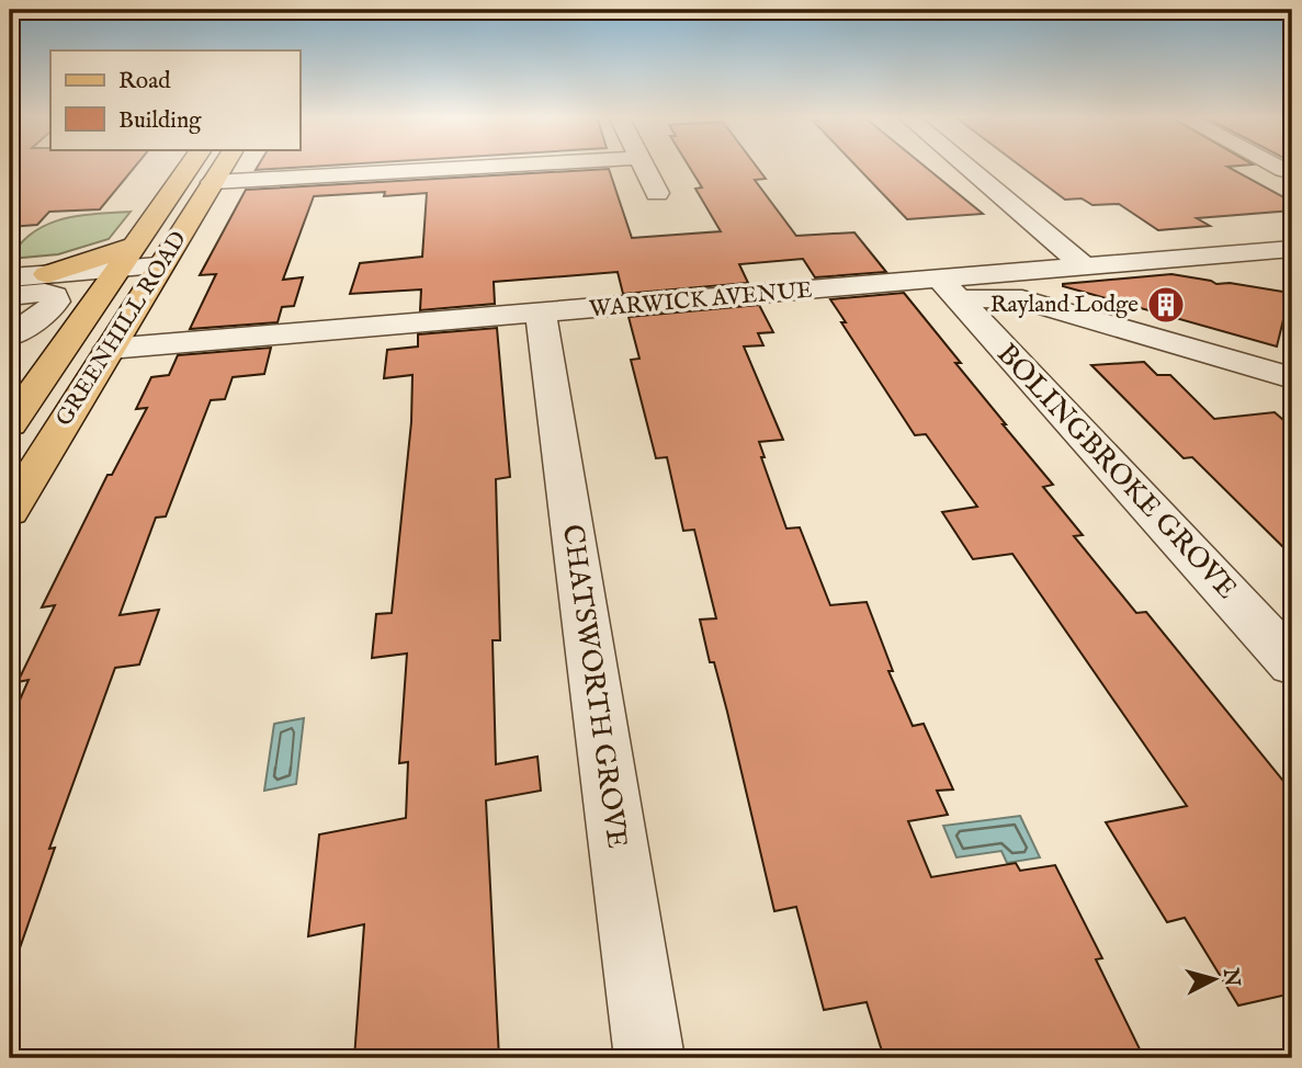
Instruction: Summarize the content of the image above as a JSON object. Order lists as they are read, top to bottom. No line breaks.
{"streets":{"main road":["GREENHILL ROAD"],"street":["WARWICK AVENUE","BOLINGBROKE GROVE","CHATSWORTH GROVE"]},"crossings":[["WARWICK AVENUE","GREENHILL ROAD"],["WARWICK AVENUE","BOLINGBROKE GROVE"],["WARWICK AVENUE","CHATSWORTH GROVE"]],"places":{"building":["Rayland Lodge"]},"legend":["Road","Building"],"north":"right"}
